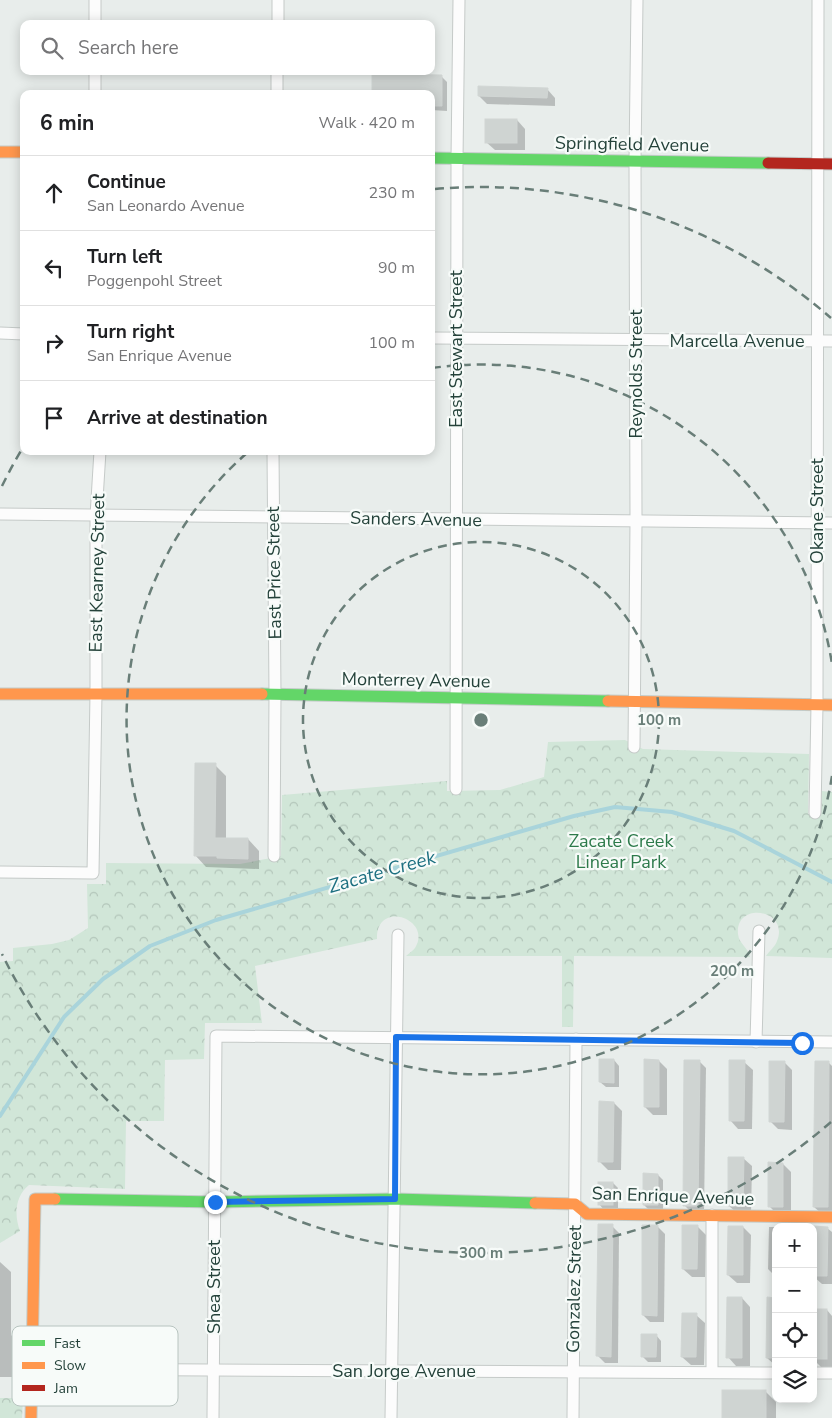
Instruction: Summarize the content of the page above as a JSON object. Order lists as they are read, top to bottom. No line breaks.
{"streets":{"street":["Springfield Avenue","Marcella Avenue","East Stewart Street","Reynolds Street","Okane Street","Sanders Avenue","East Kearney Street","East Price Street","Monterrey Avenue","San Enrique Avenue","Shea Street","Gonzalez Street","San Jorge Avenue"]},"crossings":[["Springfield Avenue","East Stewart Street"],["Springfield Avenue","Reynolds Street"],["Springfield Avenue","Okane Street"],["Marcella Avenue","East Stewart Street"],["Marcella Avenue","Reynolds Street"],["Marcella Avenue","Okane Street"],["East Stewart Street","Sanders Avenue"],["East Stewart Street","Monterrey Avenue"],["Reynolds Street","Sanders Avenue"],["Reynolds Street","Monterrey Avenue"],["Okane Street","Sanders Avenue"],["Okane Street","Monterrey Avenue"],["Sanders Avenue","East Kearney Street"],["Sanders Avenue","East Price Street"],["East Kearney Street","Monterrey Avenue"],["East Price Street","Monterrey Avenue"],["San Enrique Avenue","Shea Street"],["San Enrique Avenue","Gonzalez Street"],["Shea Street","San Jorge Avenue"],["Gonzalez Street","San Jorge Avenue"]],"water":["Zacate Creek"],"parks":["Zacate Creek Linear Park"],"legend":["Fast","Slow","Jam"],"page":{"search":"Search here","heading":["6 min","Walk · 420 m"],"list":[["Continue","San Leonardo Avenue","230 m"],["Turn left","Poggenpohl Street","90 m"],["Turn right","San Enrique Avenue","100 m"],"Arrive at destination"],"map_buttons":["+","−"]},"rings":["100 m","200 m","300 m"]}
